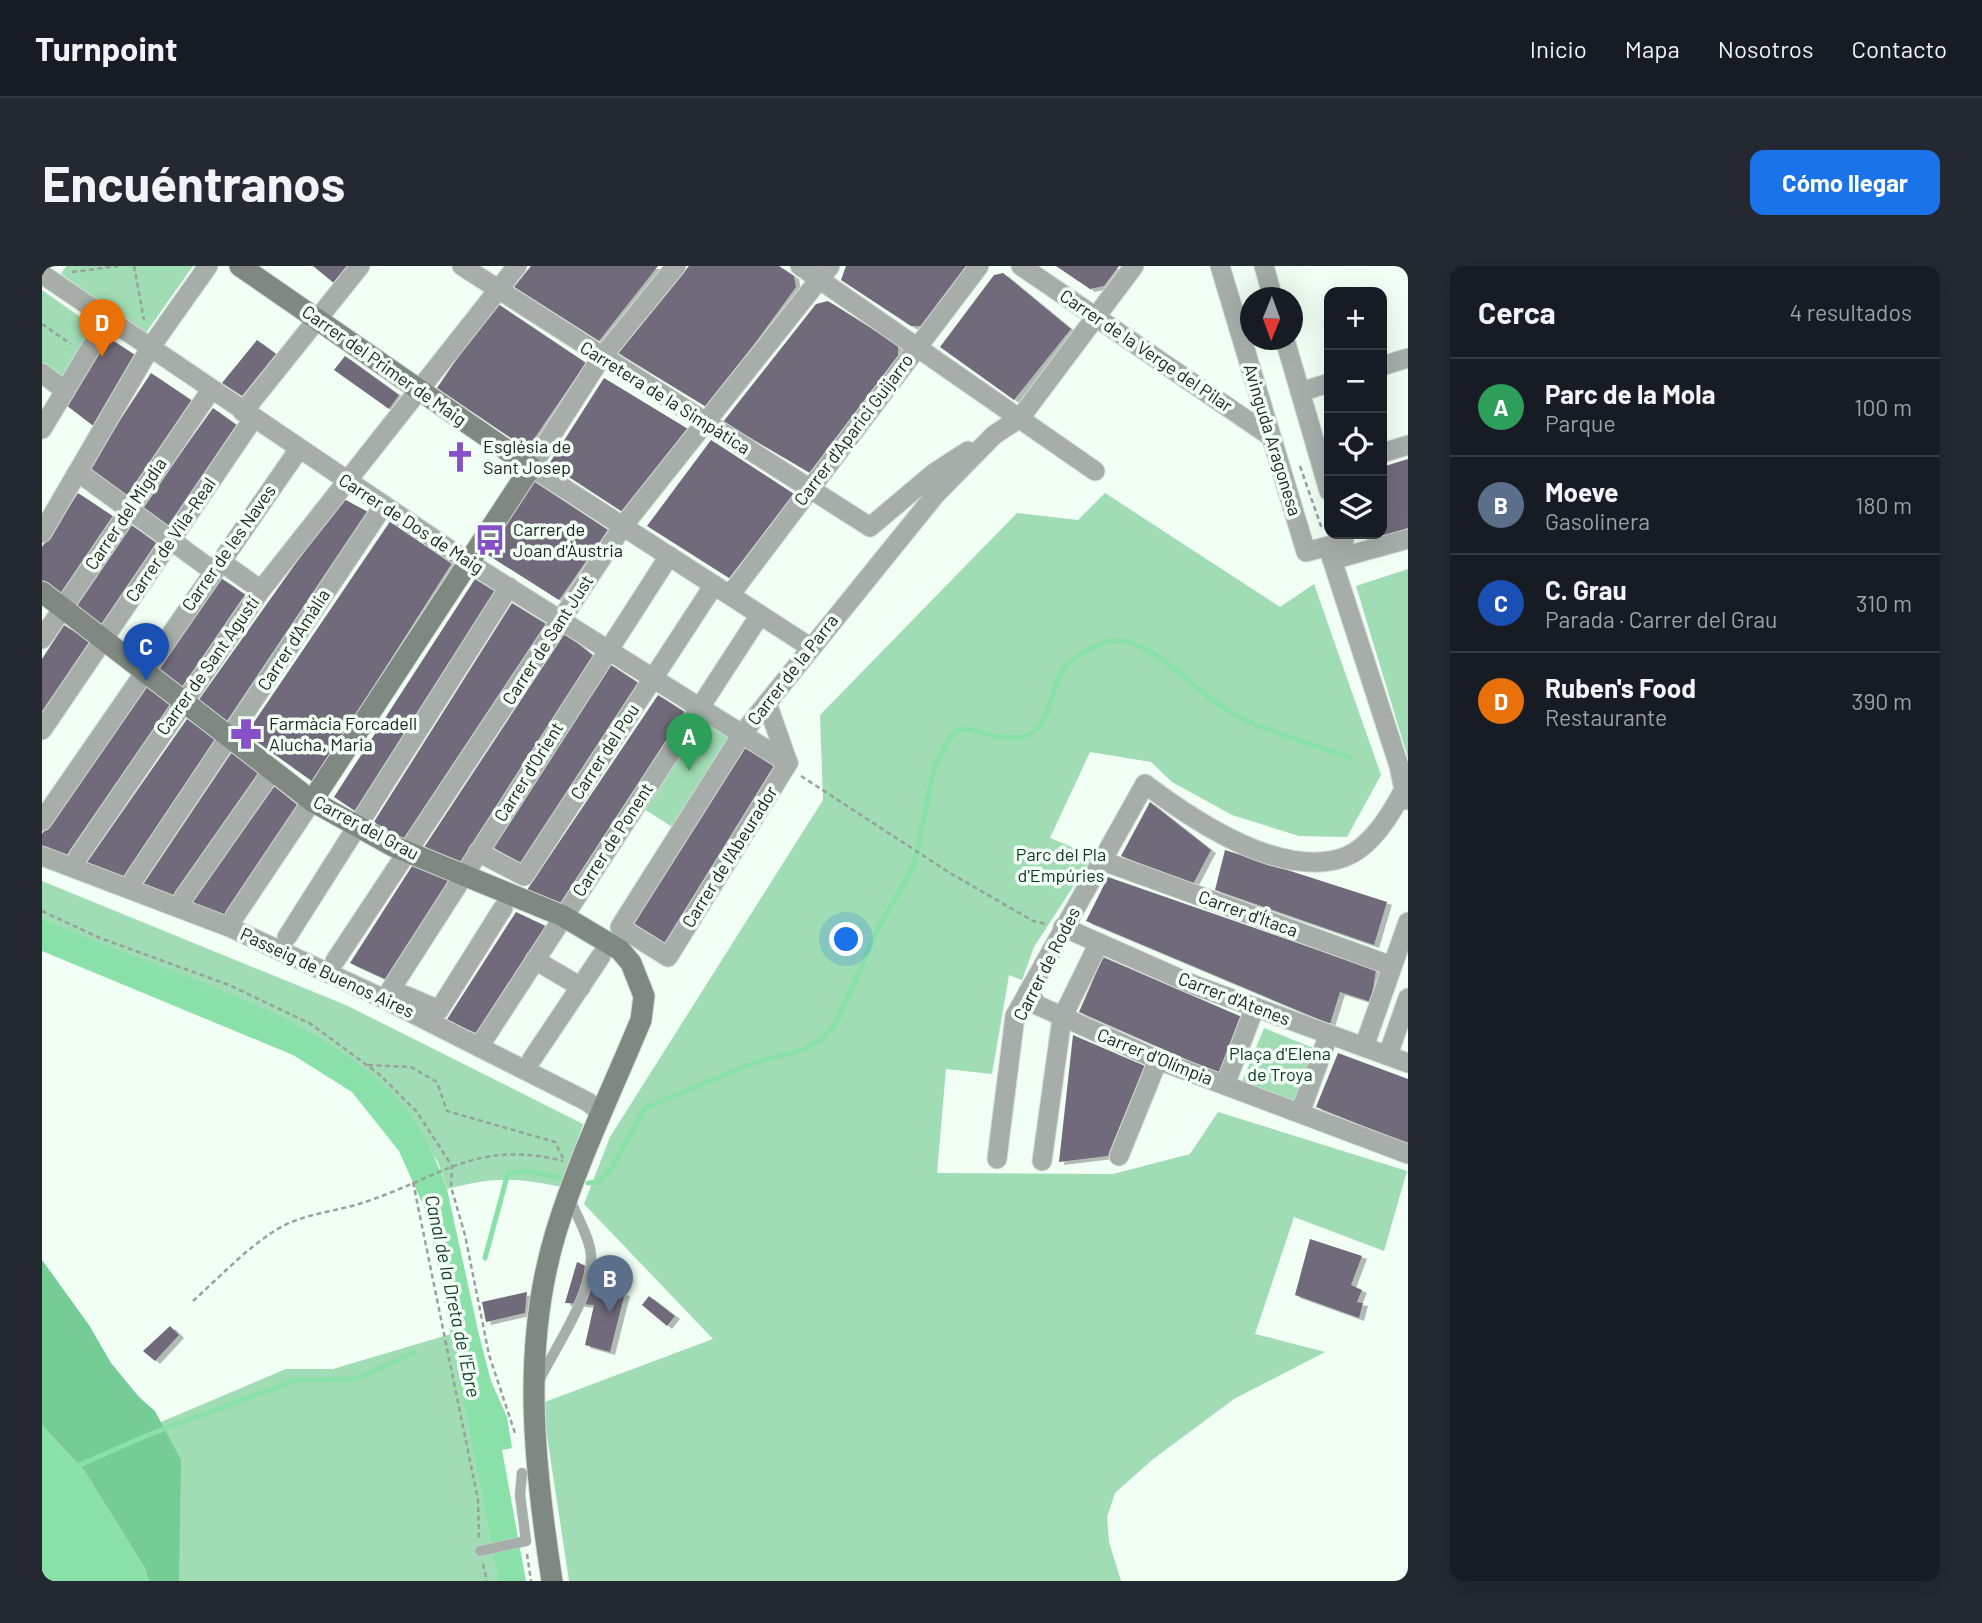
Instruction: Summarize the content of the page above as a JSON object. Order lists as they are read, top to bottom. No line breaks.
{"streets":{"street":["Carrer de la Verge del Pilar","Carrer del Primer de Maig","Carretera de la Simpàtica","Carrer d'Aparici Guijarro","Avinguda Aragonesa","Carrer del Migdia","Carrer de Dos de Maig","Carrer de Vila-Real","Carrer de les Naves","Carrer d'Amàlia","Carrer de Sant Just","Carrer de Sant Agustí","Carrer de la Parra","Carrer del Pou","Carrer d'Orient","Carrer del Grau","Carrer de Ponent","Carrer de l'Abeurador","Carrer d'Ítaca","Carrer de Rodes","Passeig de Buenos Aires","Carrer d'Atenes","Carrer d'Olímpia"]},"crossings":[["Carrer de la Verge del Pilar","Avinguda Aragonesa"],["Carrer del Primer de Maig","Carrer d'Aparici Guijarro"],["Carrer del Primer de Maig","Carrer de Vila-Real"],["Carrer del Primer de Maig","Carrer de Sant Just"],["Carrer del Primer de Maig","Carrer de Sant Agustí"],["Carrer del Primer de Maig","Carrer de la Parra"],["Carrer del Primer de Maig","Carrer del Pou"],["Carrer del Primer de Maig","Carrer d'Orient"],["Carrer del Primer de Maig","Carrer de Ponent"],["Carretera de la Simpàtica","Carrer d'Aparici Guijarro"],["Carretera de la Simpàtica","Carrer de Sant Just"],["Carretera de la Simpàtica","Carrer de Sant Agustí"],["Carretera de la Simpàtica","Carrer de la Parra"],["Carrer d'Aparici Guijarro","Carrer del Pou"],["Carrer del Migdia","Carrer de Dos de Maig"],["Carrer del Migdia","Carrer del Grau"],["Carrer de Dos de Maig","Carrer de Vila-Real"],["Carrer de Dos de Maig","Carrer de les Naves"],["Carrer de Dos de Maig","Carrer d'Amàlia"],["Carrer de Dos de Maig","Carrer de Sant Just"],["Carrer de Dos de Maig","Carrer de Sant Agustí"],["Carrer de Dos de Maig","Carrer de la Parra"],["Carrer de Dos de Maig","Carrer del Pou"],["Carrer de Dos de Maig","Carrer d'Orient"],["Carrer de Dos de Maig","Carrer de Ponent"],["Carrer de Dos de Maig","Carrer de l'Abeurador"],["Carrer de Vila-Real","Carrer del Grau"],["Carrer de les Naves","Carrer del Grau"],["Carrer d'Amàlia","Carrer del Grau"],["Carrer de Sant Just","Carrer del Grau"],["Carrer de Sant Agustí","Carrer del Grau"],["Carrer de la Parra","Carrer de l'Abeurador"],["Carrer del Pou","Carrer d'Orient"],["Carrer d'Orient","Carrer del Grau"],["Carrer d'Orient","Passeig de Buenos Aires"],["Carrer del Grau","Carrer de Ponent"],["Carrer del Grau","Passeig de Buenos Aires"],["Carrer de Ponent","Passeig de Buenos Aires"],["Carrer d'Ítaca","Carrer de Rodes"],["Carrer de Rodes","Carrer d'Atenes"],["Carrer de Rodes","Carrer d'Olímpia"]],"water":["Canal de la Dreta de l'Ebre"],"parks":["Parc del Pla d'Empúries","Plaça d'Elena de Troya"],"places":{"church":["Església de Sant Josep"],"bus stop":["Carrer de Joan d'Àustria"],"pharmacy":["Farmàcia Forcadell Alucha, Maria"]},"north":"bottom","page":{"header":"Turnpoint","nav":["Inicio","Mapa","Nosotros","Contacto"],"buttons":"Cómo llegar","title":"Encuéntranos","heading":["Cerca","4 resultados"],"map_buttons":["+","−"],"pins":["D","C","A","B"],"list":[{"mark":"A","name":"Parc de la Mola","note":"Parque","value":"100 m"},{"mark":"B","name":"Moeve","note":"Gasolinera","value":"180 m"},{"mark":"C","name":"C. Grau","note":"Parada · Carrer del Grau","value":"310 m"},{"mark":"D","name":"Ruben's Food","note":"Restaurante","value":"390 m"}]}}
